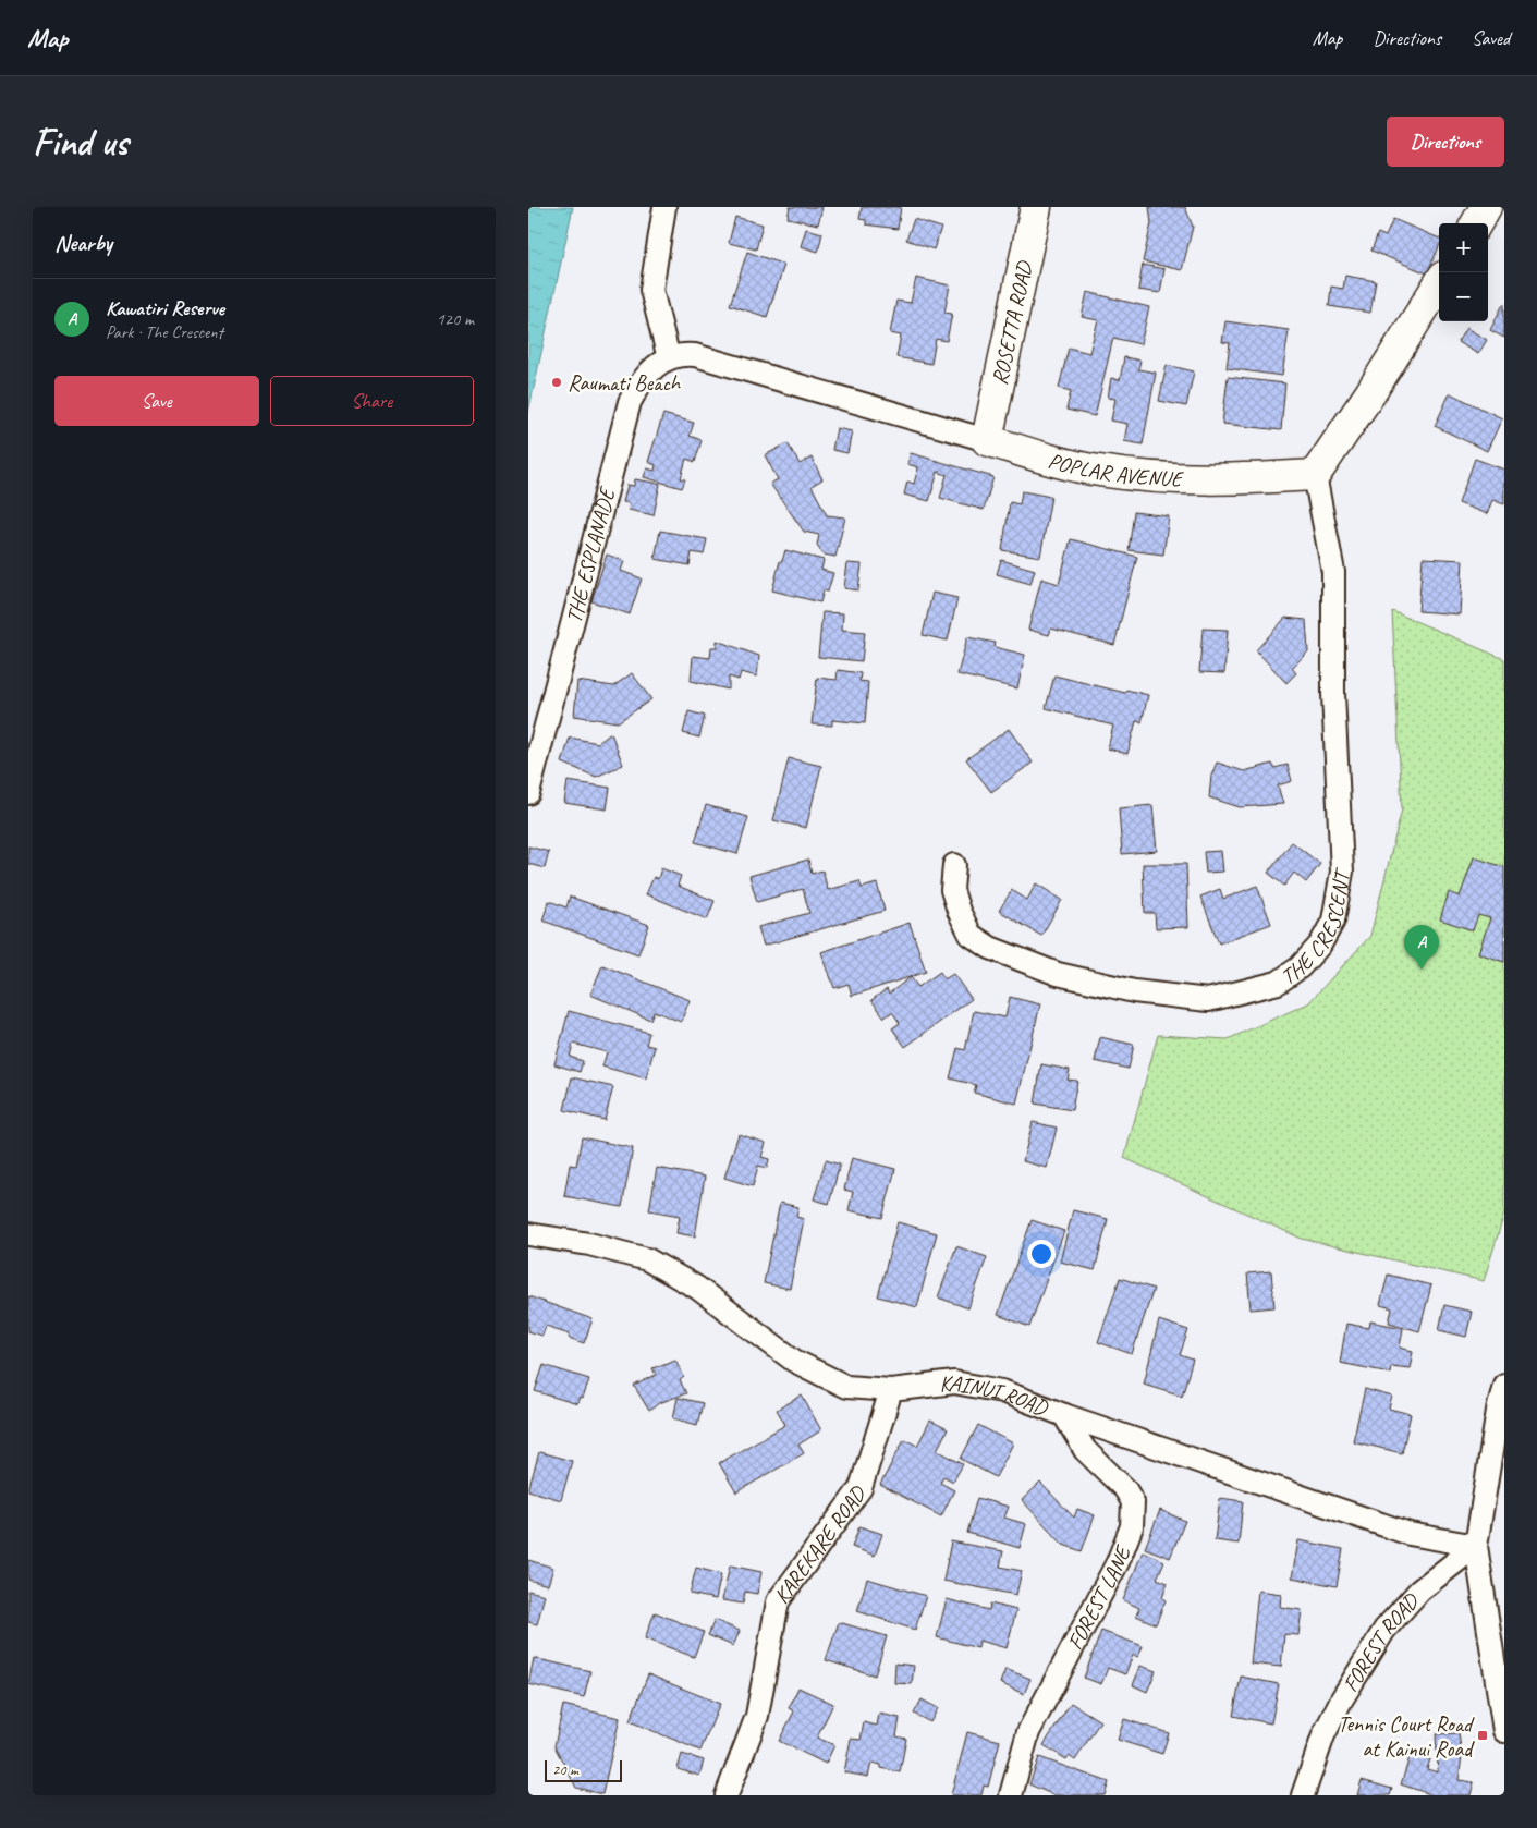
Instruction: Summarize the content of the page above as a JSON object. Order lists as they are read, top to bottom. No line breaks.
{"streets":{"main road":["ROSETTA ROAD","POPLAR AVENUE"],"street":["THE ESPLANADE","THE CRESCENT","KAINUI ROAD","KAREKARE ROAD","FOREST LANE","FOREST ROAD"]},"crossings":[["ROSETTA ROAD","POPLAR AVENUE"],["POPLAR AVENUE","THE ESPLANADE"],["POPLAR AVENUE","THE CRESCENT"],["KAINUI ROAD","KAREKARE ROAD"],["KAINUI ROAD","FOREST LANE"],["KAINUI ROAD","FOREST ROAD"]],"places":{"other":["Raumati Beach"],"transit":["Tennis Court Road at Kainui Road"]},"scale_bar":"20 m","page":{"header":"Map","nav":["Map","Directions","Saved"],"buttons":["Directions",["Save","Share"]],"title":"Find us","heading":"Nearby","map_buttons":["+","−"],"list":[{"mark":"A","name":"Kawatiri Reserve","note":"Park · The Crescent","value":"120 m"}],"pins":"A","scale":"20 m"}}
